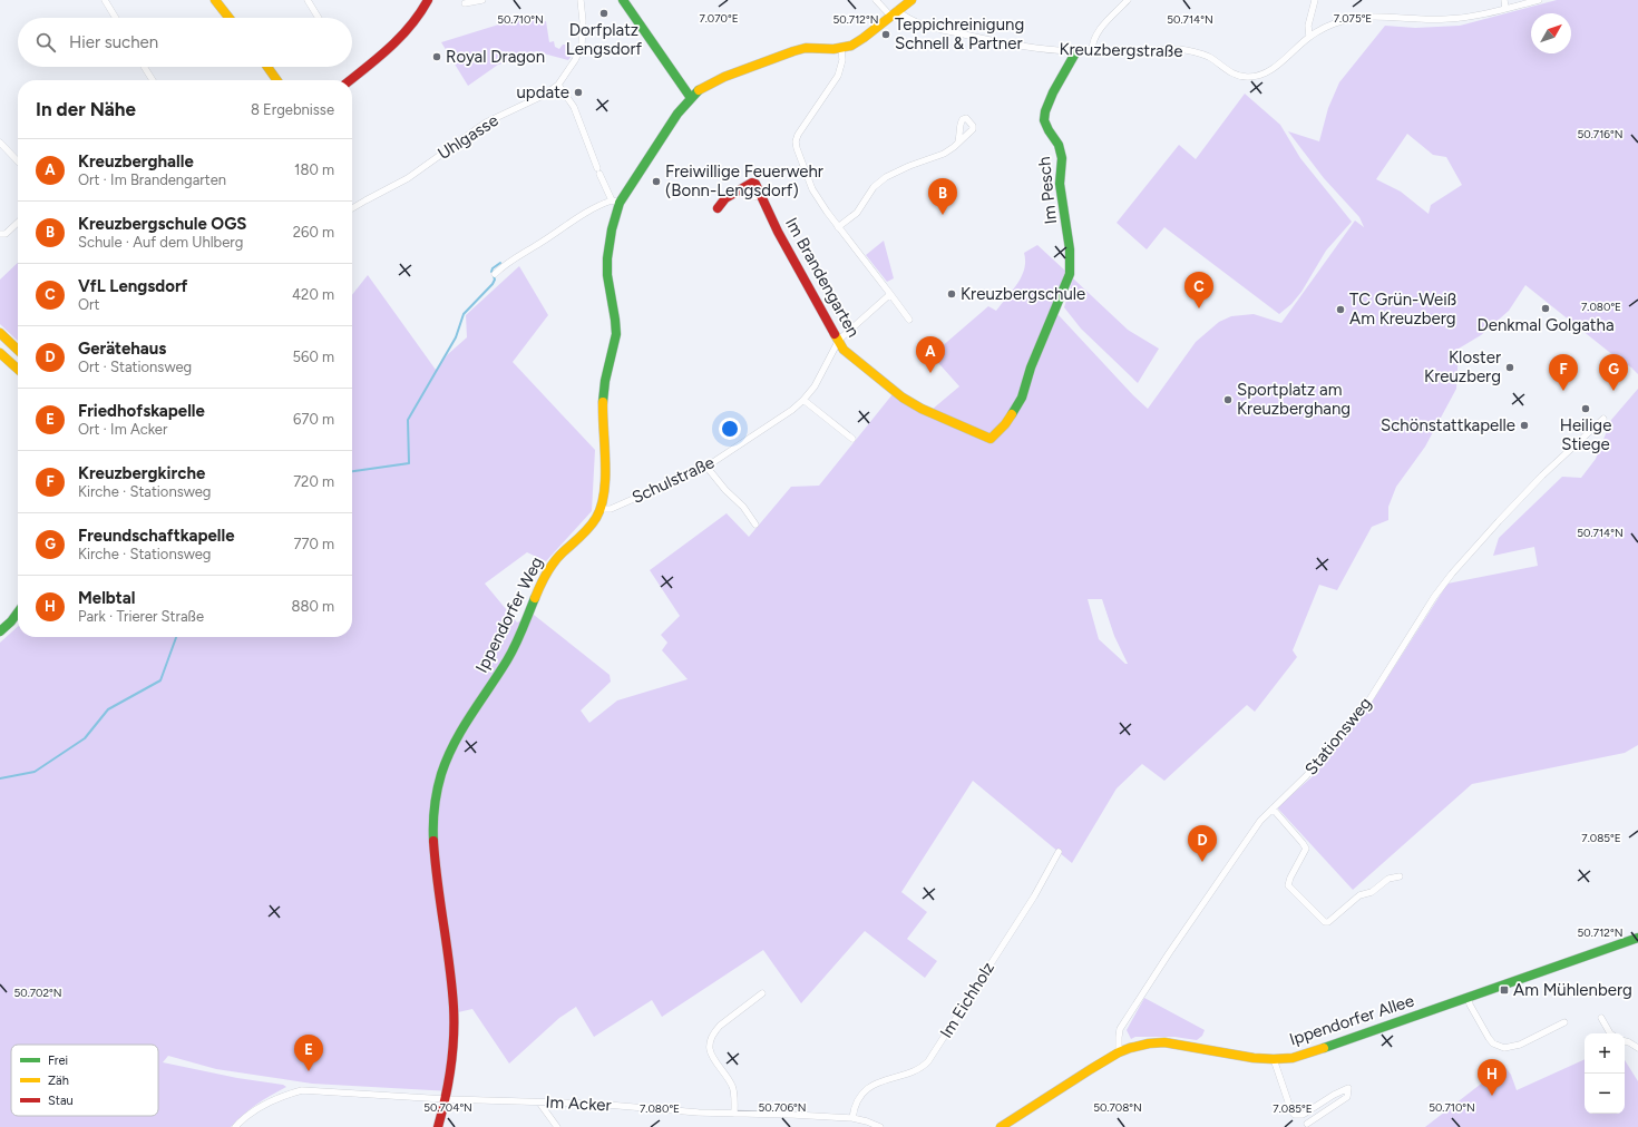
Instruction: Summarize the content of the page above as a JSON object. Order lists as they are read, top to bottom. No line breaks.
{"streets":{"street":["Kreuzbergstraße","Uhlgasse","Im Pesch","Im Brandengarten","Schulstraße","Ippendorfer Weg","Stationsweg","Im Eichholz","Ippendorfer Allee","Im Acker"]},"crossings":[["Kreuzbergstraße","Im Pesch"],["Im Pesch","Im Brandengarten"],["Im Brandengarten","Schulstraße"],["Schulstraße","Ippendorfer Weg"],["Ippendorfer Weg","Im Acker"],["Stationsweg","Ippendorfer Allee"],["Im Eichholz","Im Acker"]],"places":{"other":["Dorfplatz Lengsdorf","Teppichreinigung Schnell & Partner","Royal Dragon","update","Freiwillige Feuerwehr (Bonn-Lengsdorf)","Kreuzbergschule","Denkmal Golgatha","TC Grün-Weiß Am Kreuzberg","Kloster Kreuzberg","Sportplatz am Kreuzberghang","Heilige Stiege","Schönstattkapelle"],"transit":["Am Mühlenberg"]},"legend":["Frei","Zäh","Stau"],"north":"top right","page":{"search":"Hier suchen","heading":["In der Nähe","8 Ergebnisse"],"list":[{"mark":"A","name":"Kreuzberghalle","note":"Ort · Im Brandengarten","value":"180 m"},{"mark":"B","name":"Kreuzbergschule OGS","note":"Schule · Auf dem Uhlberg","value":"260 m"},{"mark":"C","name":"VfL Lengsdorf","note":"Ort","value":"420 m"},{"mark":"D","name":"Gerätehaus","note":"Ort · Stationsweg","value":"560 m"},{"mark":"E","name":"Friedhofskapelle","note":"Ort · Im Acker","value":"670 m"},{"mark":"F","name":"Kreuzbergkirche","note":"Kirche · Stationsweg","value":"720 m"},{"mark":"G","name":"Freundschaftkapelle","note":"Kirche · Stationsweg","value":"770 m"},{"mark":"H","name":"Melbtal","note":"Park · Trierer Straße","value":"880 m"}],"pins":["B","C","A","F","G","D","E","H"],"map_buttons":["+","−"]},"coordinates":["7.075°E","7.070°E","50.710°N","50.712°N","50.714°N","50.716°N","7.080°E","7.085°E","50.702°N","50.704°N","50.706°N","50.708°N"]}
